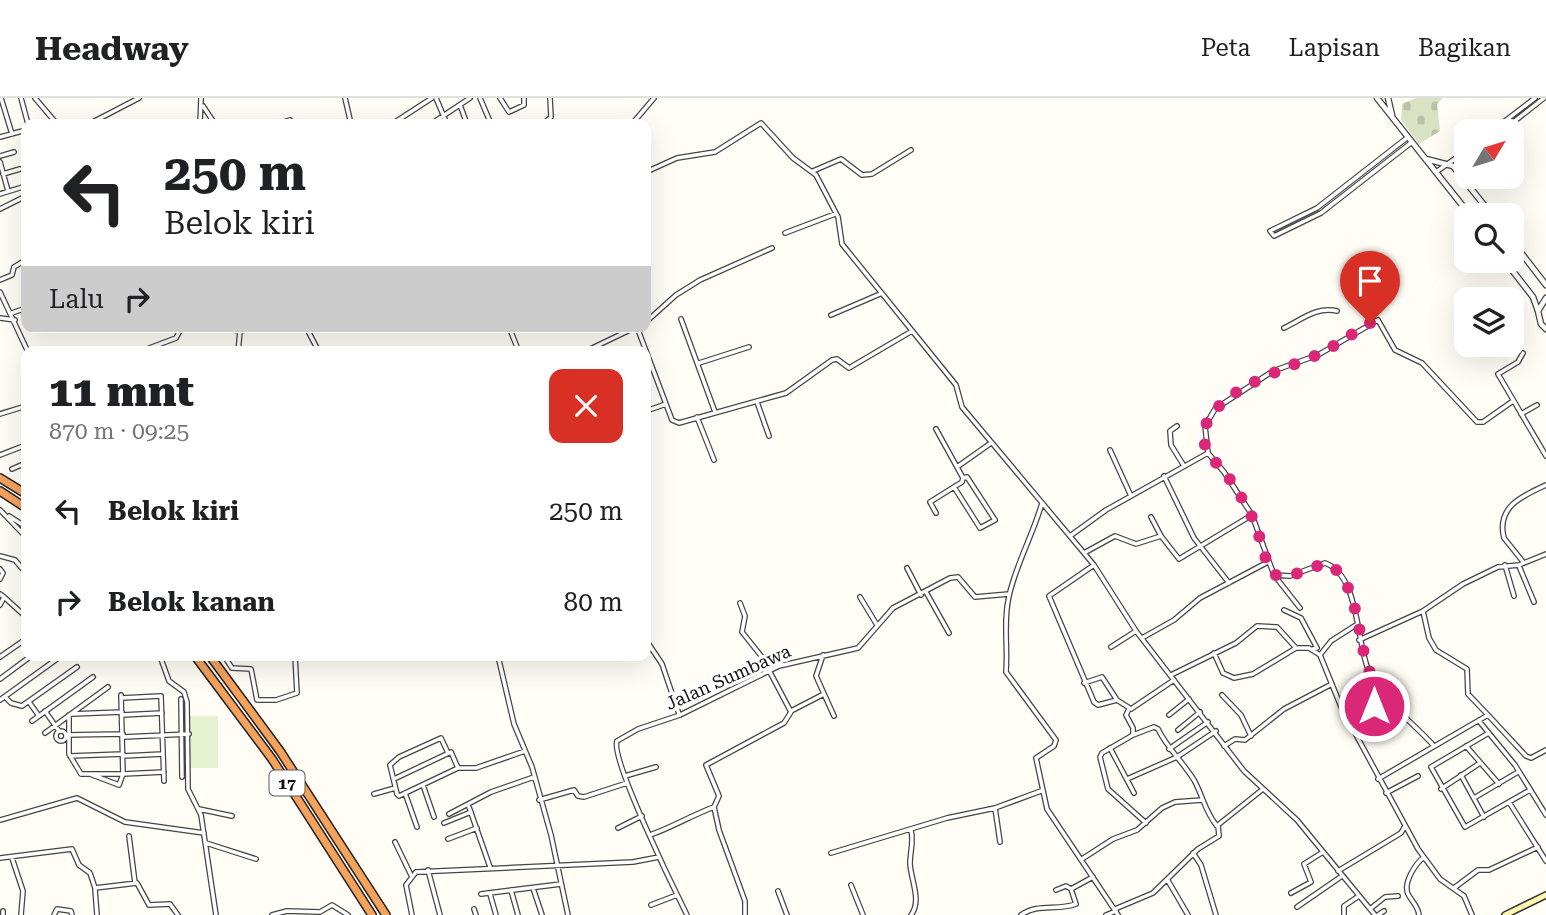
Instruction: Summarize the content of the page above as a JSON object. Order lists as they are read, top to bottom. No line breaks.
{"streets":{"highway":["17"],"street":["Jalan Sumbawa"]},"north":"top right","page":{"header":"Headway","nav":["Peta","Lapisan","Bagikan"],"turn":["250 m","Belok kiri"],"then":"Lalu","heading":["11 mnt","870 m · 09:25"],"list":[{"name":"Belok kiri","value":"250 m"},{"name":"Belok kanan","value":"80 m"}]}}
